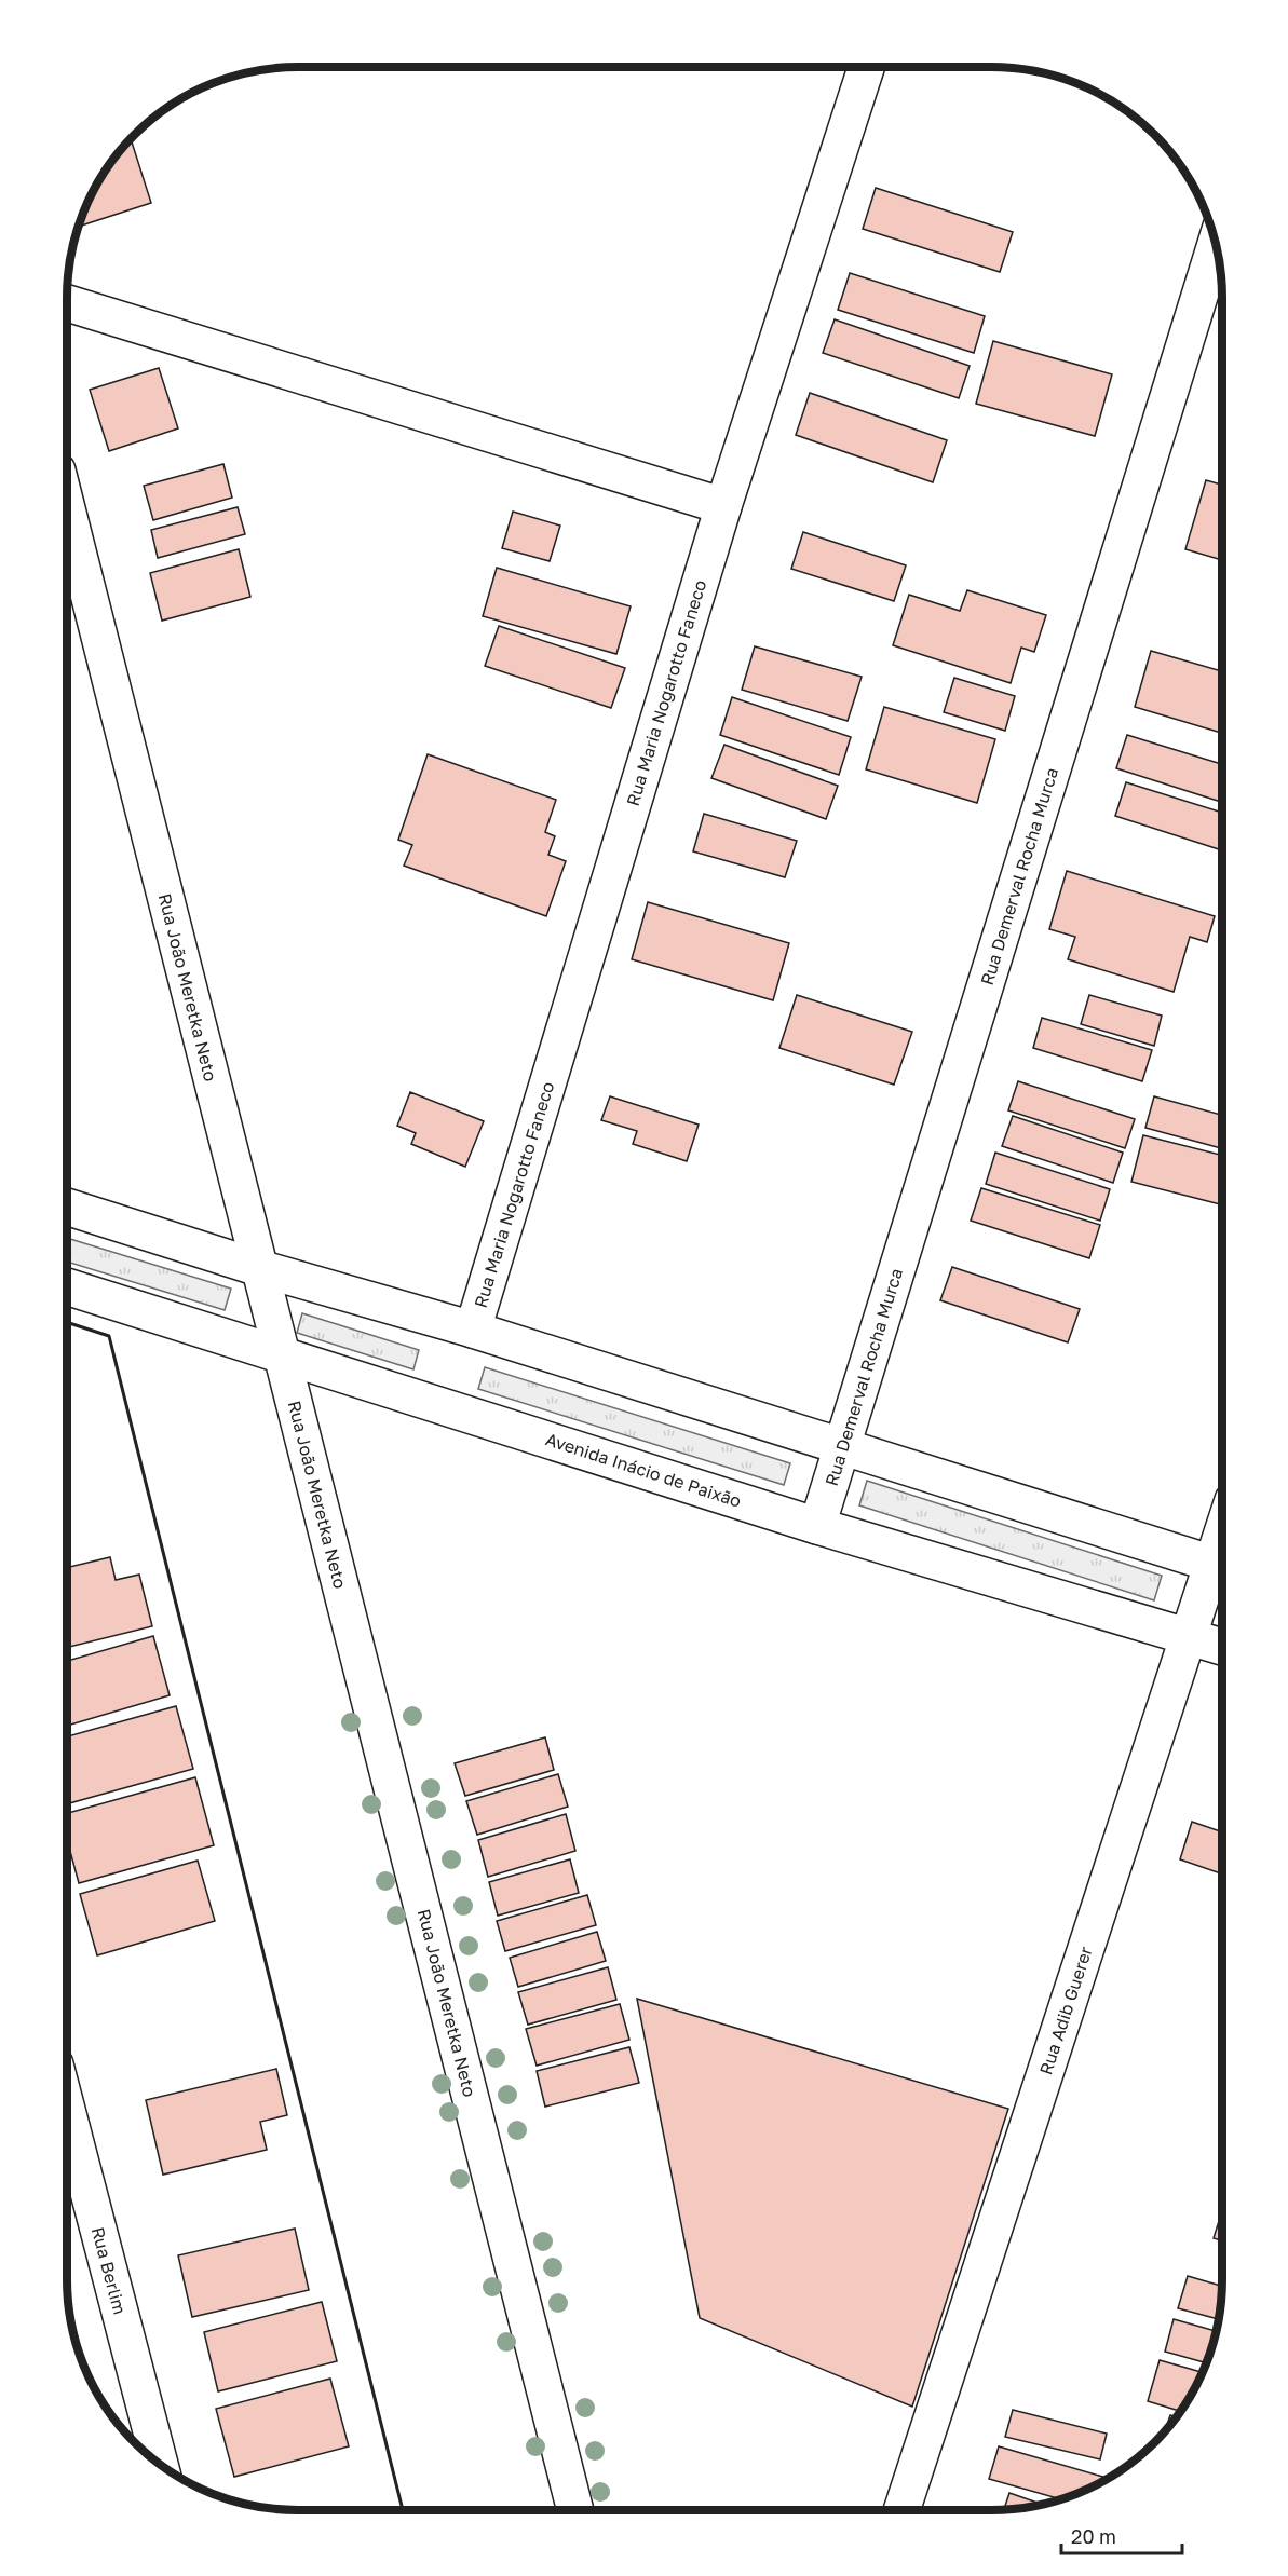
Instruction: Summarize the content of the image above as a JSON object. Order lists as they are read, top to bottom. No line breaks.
{"streets":{"street":["Rua Maria Nogarotto Faneco","Rua Demerval Rocha Murca","Rua João Meretka Neto","Avenida Inácio de Paixão","Rua Adib Guerer","Rua Berlim"]},"crossings":[["Rua Demerval Rocha Murca","Avenida Inácio de Paixão"],["Rua João Meretka Neto","Avenida Inácio de Paixão"],["Avenida Inácio de Paixão","Rua Adib Guerer"]],"scale_bar":"20 m"}
